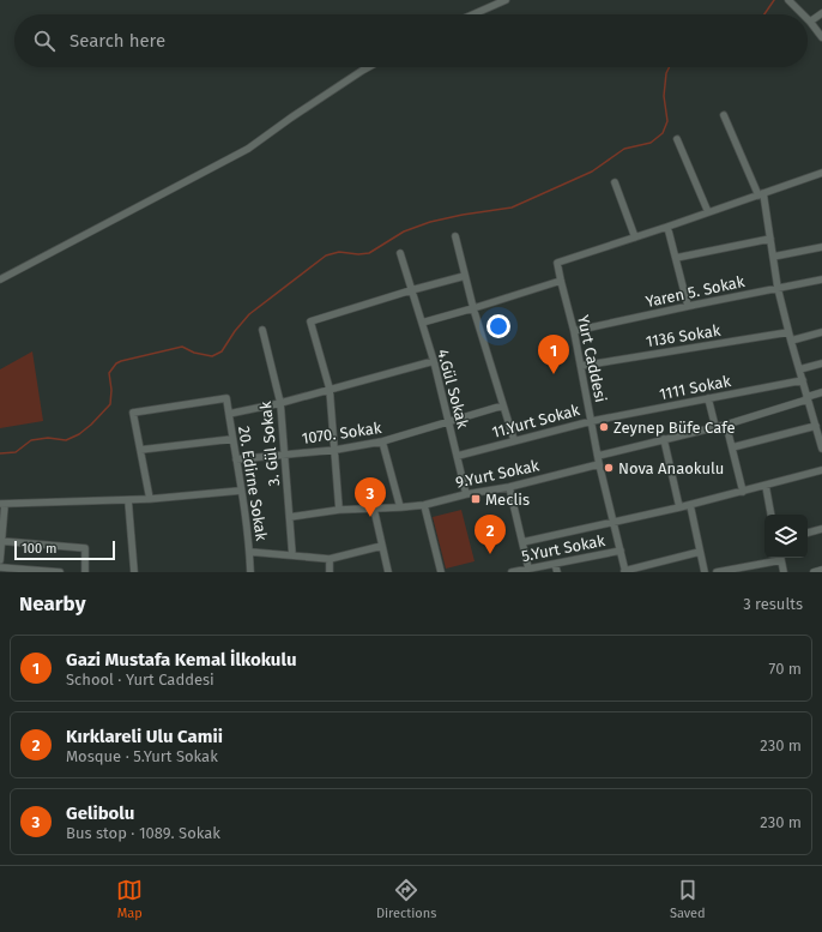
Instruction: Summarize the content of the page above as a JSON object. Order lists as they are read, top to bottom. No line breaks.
{"streets":{"street":["Yaren 5. Sokak","1136 Sokak","Yurt Caddesi","1111 Sokak","4.Gül Sokak","11.Yurt Sokak","1070. Sokak","3. Gül Sokak","9.Yurt Sokak","20. Edirne Sokak","5.Yurt Sokak"]},"crossings":[["Yaren 5. Sokak","Yurt Caddesi"],["1136 Sokak","Yurt Caddesi"],["Yurt Caddesi","1111 Sokak"],["Yurt Caddesi","11.Yurt Sokak"],["Yurt Caddesi","9.Yurt Sokak"],["Yurt Caddesi","5.Yurt Sokak"],["1111 Sokak","11.Yurt Sokak"],["4.Gül Sokak","11.Yurt Sokak"],["4.Gül Sokak","1070. Sokak"],["4.Gül Sokak","9.Yurt Sokak"],["1070. Sokak","3. Gül Sokak"],["1070. Sokak","20. Edirne Sokak"],["3. Gül Sokak","9.Yurt Sokak"]],"places":{"other":["Zeynep Büfe Cafe","Nova Anaokulu"],"transit":["Meclis"]},"scale_bar":"100 m","page":{"search":"Search here","pins":["1","3","2"],"scale":"100 m","heading":["Nearby","3 results"],"list":[{"mark":"1","name":"Gazi Mustafa Kemal İlkokulu","note":"School · Yurt Caddesi","value":"70 m"},{"mark":"2","name":"Kırklareli Ulu Camii","note":"Mosque · 5.Yurt Sokak","value":"230 m"},{"mark":"3","name":"Gelibolu","note":"Bus stop · 1089. Sokak","value":"230 m"}],"nav":["Map","Directions","Saved"]}}
